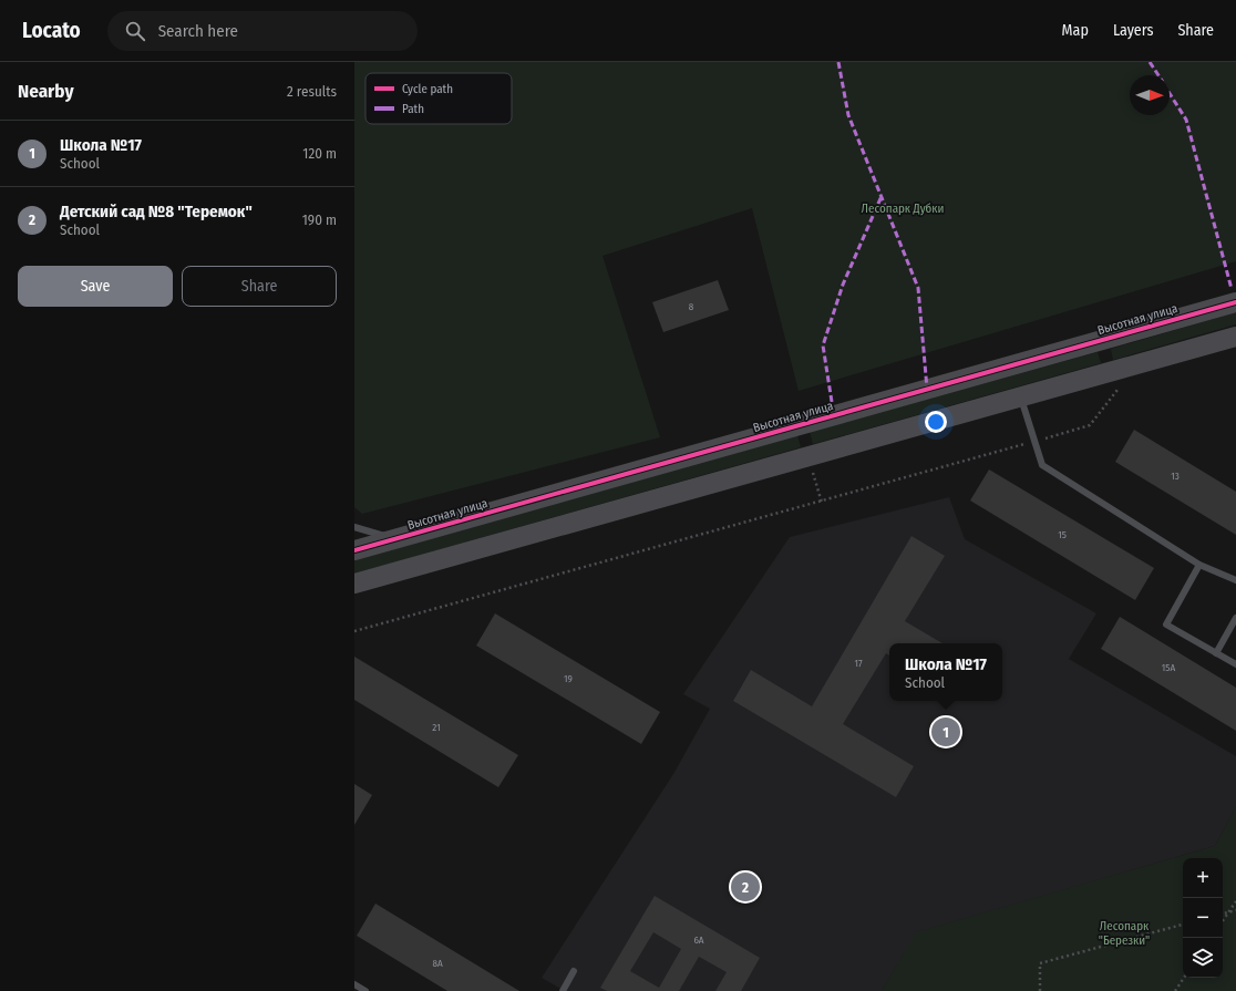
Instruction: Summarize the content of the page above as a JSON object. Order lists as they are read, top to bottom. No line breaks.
{"streets":{"street":["Высотная улица"]},"parks":["Лесопарк Дубки","Лесопарк \"Березки\""],"house_numbers":["8","13","15","17","15А","19","21","6А","8А"],"legend":["Cycle path","Path"],"north":"right","page":{"header":"Locato","search":"Search here","nav":["Map","Layers","Share"],"heading":["Nearby","2 results"],"list":[{"mark":"1","name":"Школа №17","note":"School","value":"120 m"},{"mark":"2","name":"Детский сад №8 \"Теремок\"","note":"School","value":"190 m"}],"buttons":["Save","Share"],"popup":["Школа №17","School"],"pins":["1","2"],"map_buttons":["+","−"]}}
